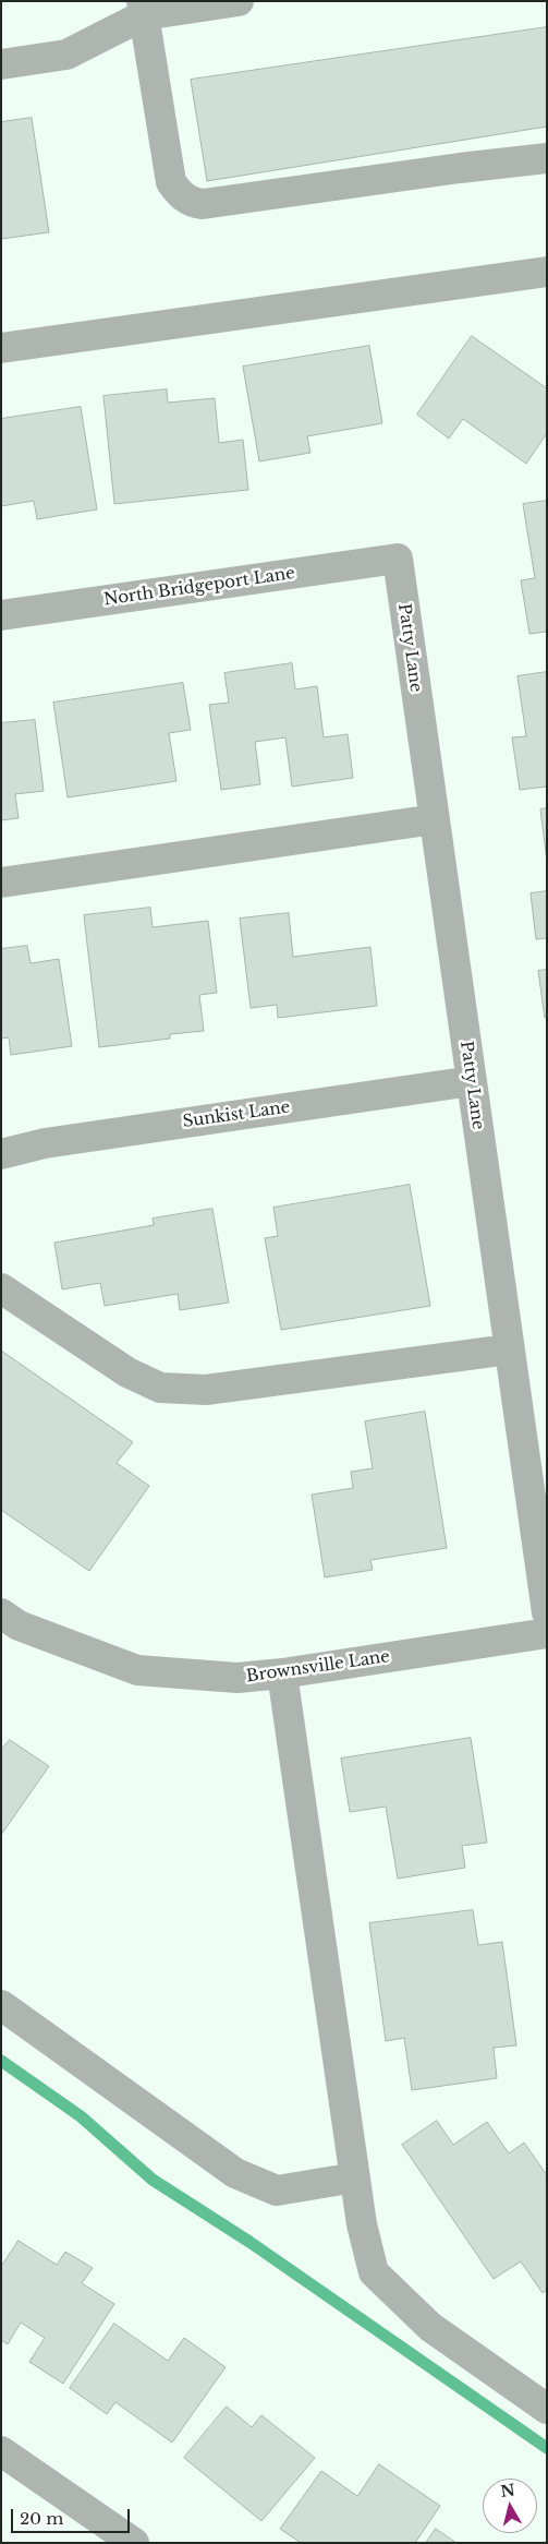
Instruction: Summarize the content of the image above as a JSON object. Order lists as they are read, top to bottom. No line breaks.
{"streets":{"street":["North Bridgeport Lane","Patty Lane","Sunkist Lane","Brownsville Lane"]},"crossings":[["North Bridgeport Lane","Patty Lane"],["Patty Lane","Sunkist Lane"]],"scale_bar":"20 m","north":"top"}
